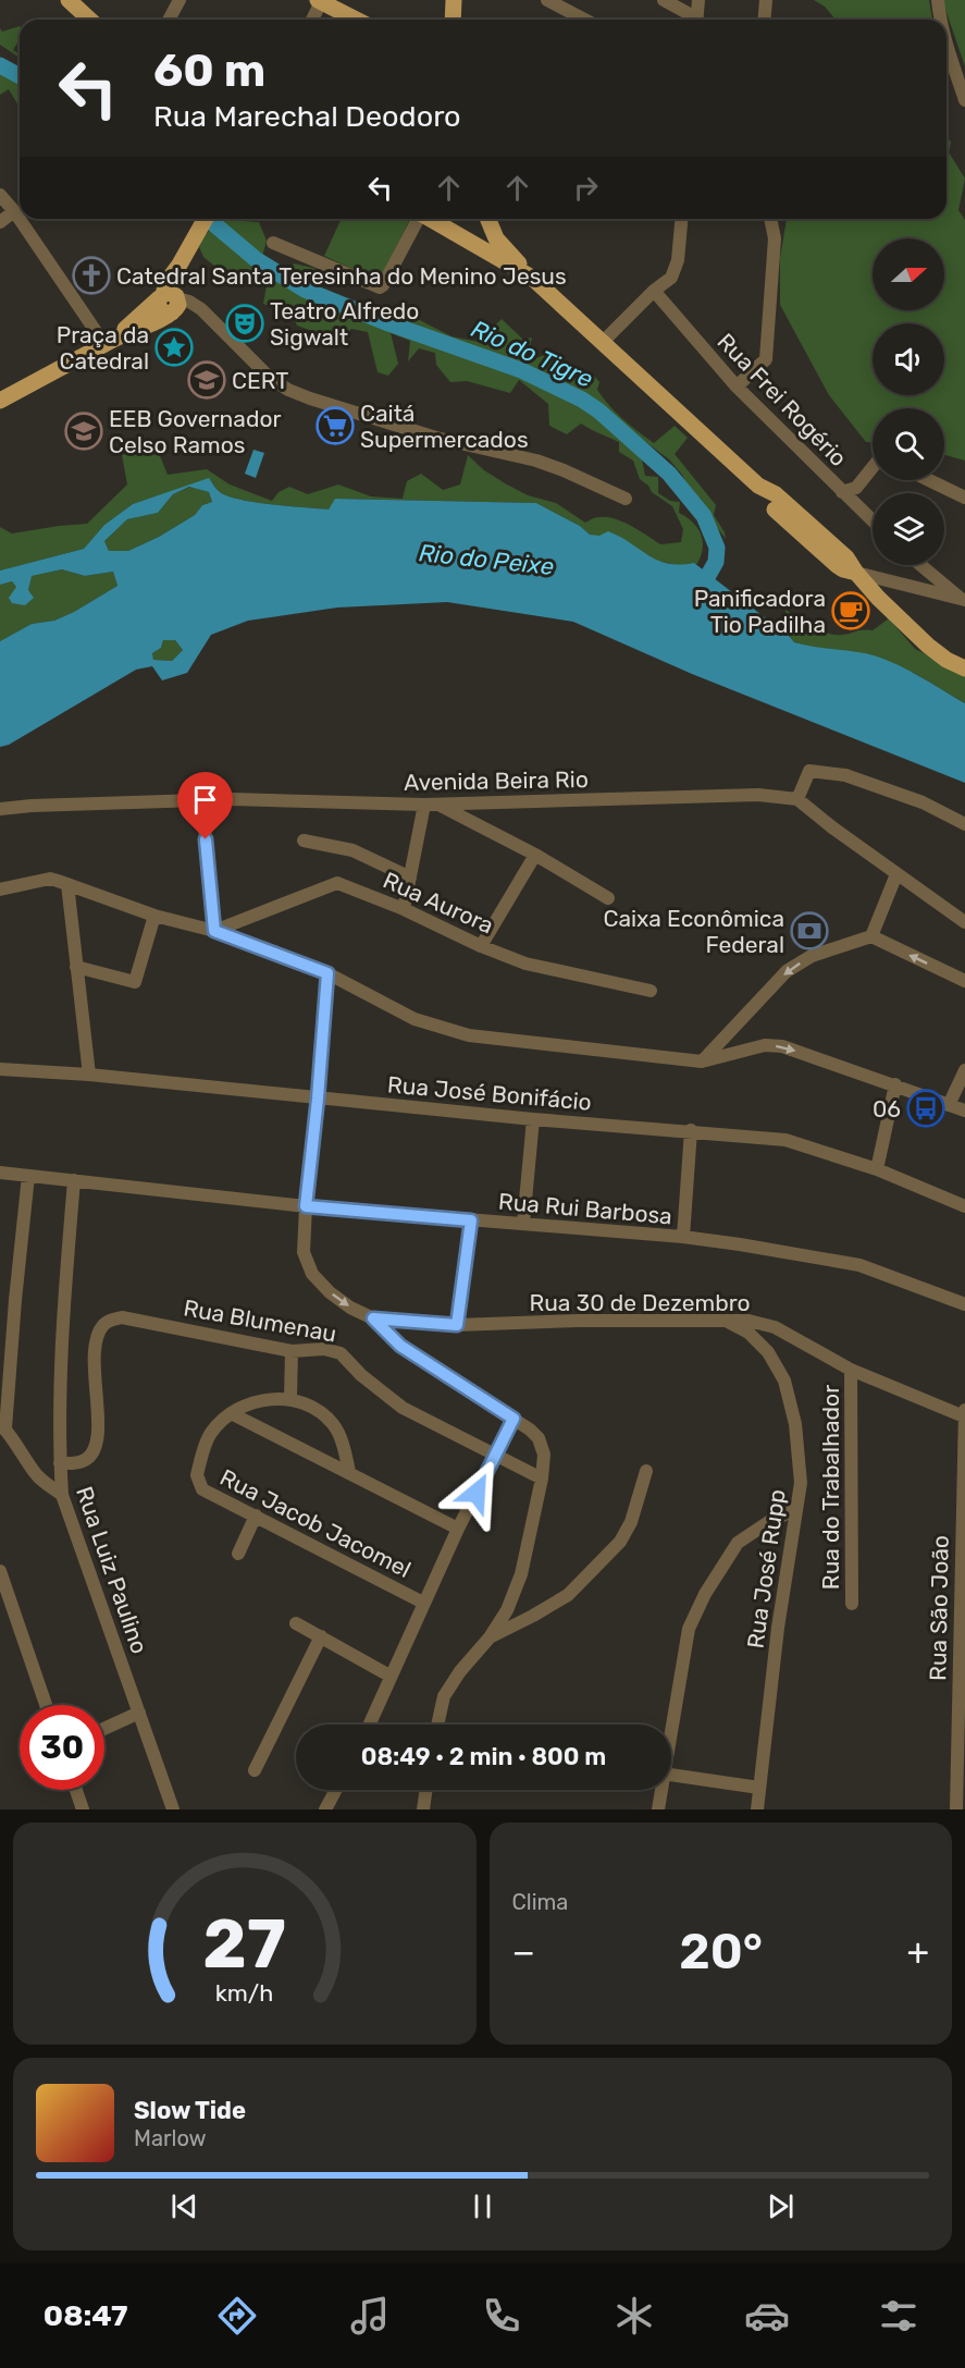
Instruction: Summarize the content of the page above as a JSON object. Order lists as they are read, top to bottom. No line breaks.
{"streets":{"street":["Rua Frei Rogério","Avenida Beira Rio","Rua Aurora","Rua José Bonifácio","Rua Rui Barbosa","Rua 30 de Dezembro","Rua Blumenau","Rua do Trabalhador","Rua Jacob Jacomel","Rua José Rupp","Rua Luiz Paulino","Rua São João"]},"crossings":[["Rua Rui Barbosa","Rua Luiz Paulino"],["Rua 30 de Dezembro","Rua do Trabalhador"],["Rua 30 de Dezembro","Rua José Rupp"],["Rua 30 de Dezembro","Rua São João"],["Rua Blumenau","Rua Luiz Paulino"]],"water":["Rio do Tigre","Rio do Peixe"],"places":{"church":["Catedral Santa Teresinha do Menino Jesus"],"theatre":["Teatro Alfredo Sigwalt"],"place":["Praça da Catedral"],"school or university":["CERT","EEB Governador Celso Ramos"],"supermarket":["Caitá Supermercados"],"cafe":["Panificadora Tio Padilha"],"bank":["Caixa Econômica Federal"],"bus stop":["06"]},"north":"right","page":{"turn":["60 m","Rua Marechal Deodoro"],"limit":"30","trip":"08:49 · 2 min · 800 m","tile":"Clima","heat":["−","20°","+"],"song":["Slow Tide","Marlow"],"tabs":"08:47","gauge":["27","km/h"]}}
